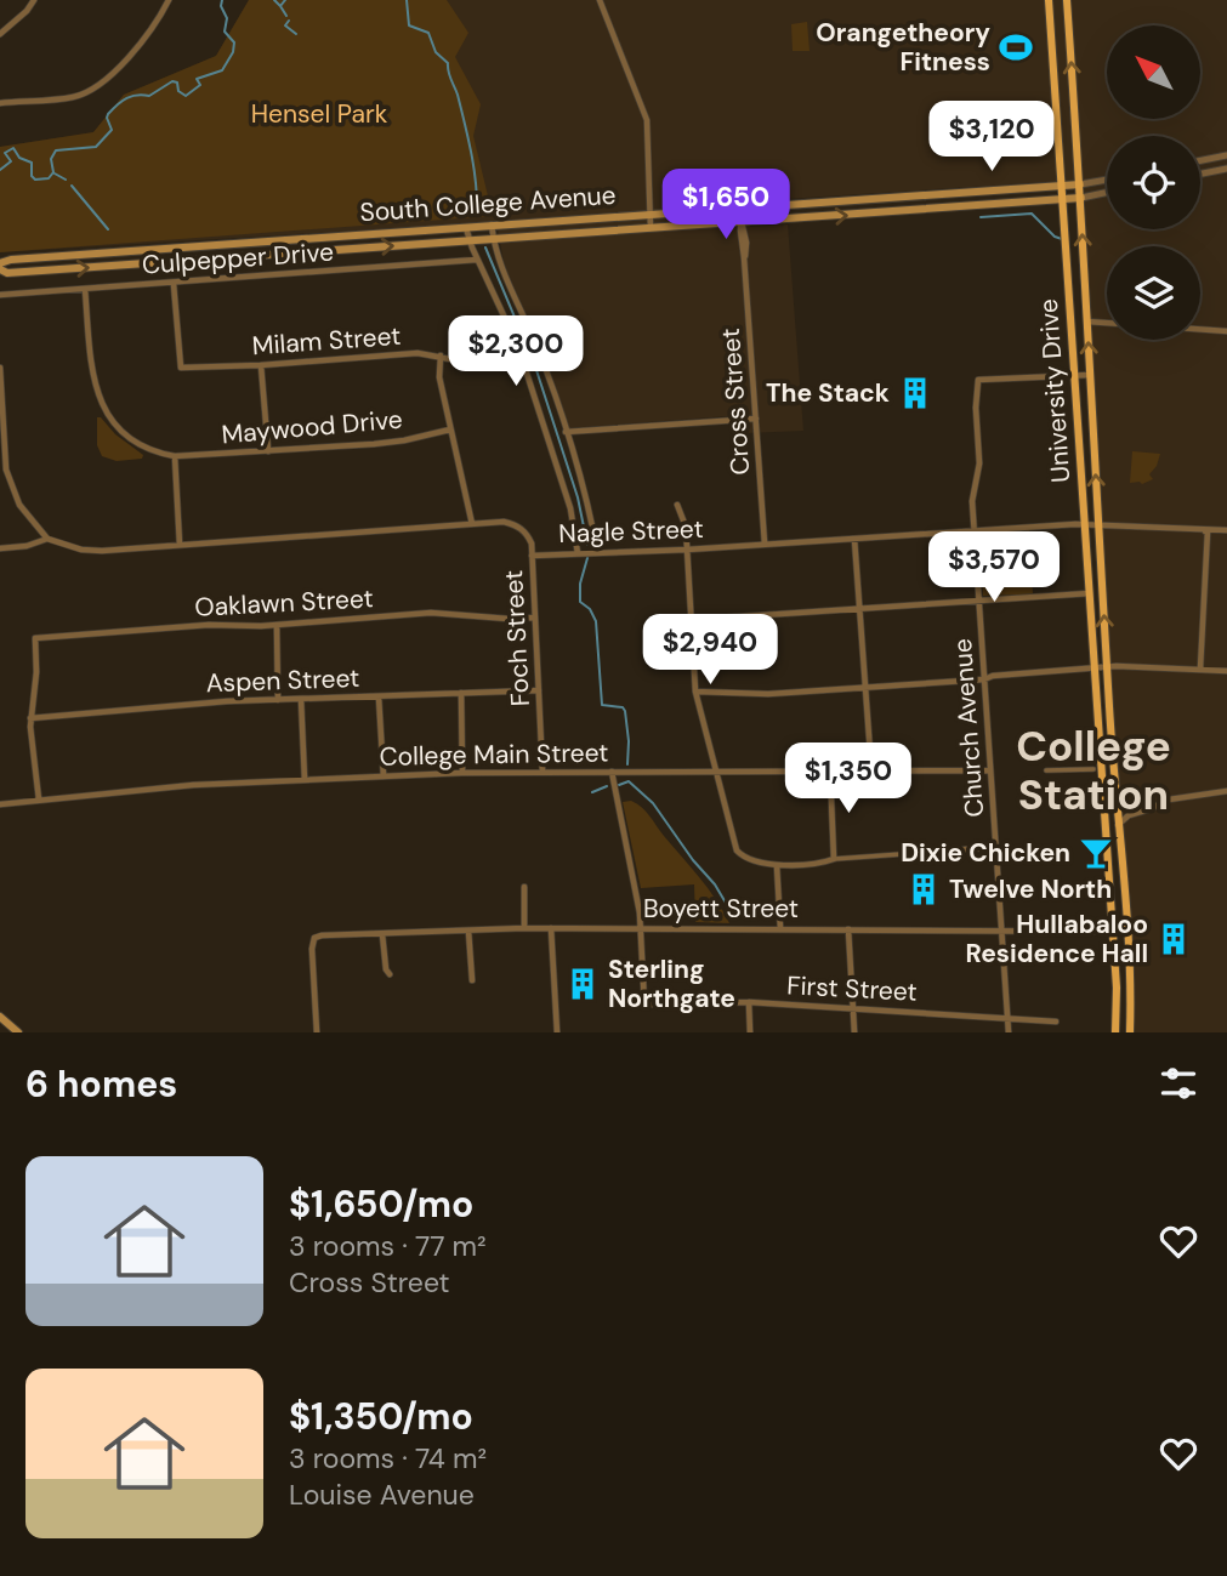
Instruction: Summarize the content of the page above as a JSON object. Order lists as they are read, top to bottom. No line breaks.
{"streets":{"main road":["South College Avenue","University Drive"],"street":["Culpepper Drive","Milam Street","Cross Street","Maywood Drive","Nagle Street","Oaklawn Street","Foch Street","Aspen Street","Church Avenue","College Main Street","Boyett Street","First Street"]},"crossings":[["South College Avenue","University Drive"],["South College Avenue","Cross Street"],["Culpepper Drive","Milam Street"],["University Drive","Nagle Street"],["University Drive","Church Avenue"],["University Drive","Boyett Street"],["Cross Street","Nagle Street"],["Nagle Street","Foch Street"],["Nagle Street","Church Avenue"],["Oaklawn Street","Foch Street"],["Oaklawn Street","Aspen Street"],["Foch Street","Aspen Street"],["Foch Street","College Main Street"],["Church Avenue","College Main Street"],["Church Avenue","Boyett Street"],["Church Avenue","First Street"],["Boyett Street","First Street"]],"districts":["College Station"],"parks":["Hensel Park"],"places":{"sports":["Orangetheory Fitness"],"building":["The Stack","Twelve North","Hullabaloo Residence Hall","Sterling Northgate"],"bar":["Dixie Chicken"]},"north":"top left","page":{"price":["$3,120","$1,650","$2,300","$3,570","$2,940","$1,350"],"heading":"6 homes","list":[{"name":"$1,650/mo","note":"3 rooms · 77 m² · Cross Street"},{"name":"$1,350/mo","note":"3 rooms · 74 m² · Louise Avenue"}]}}
